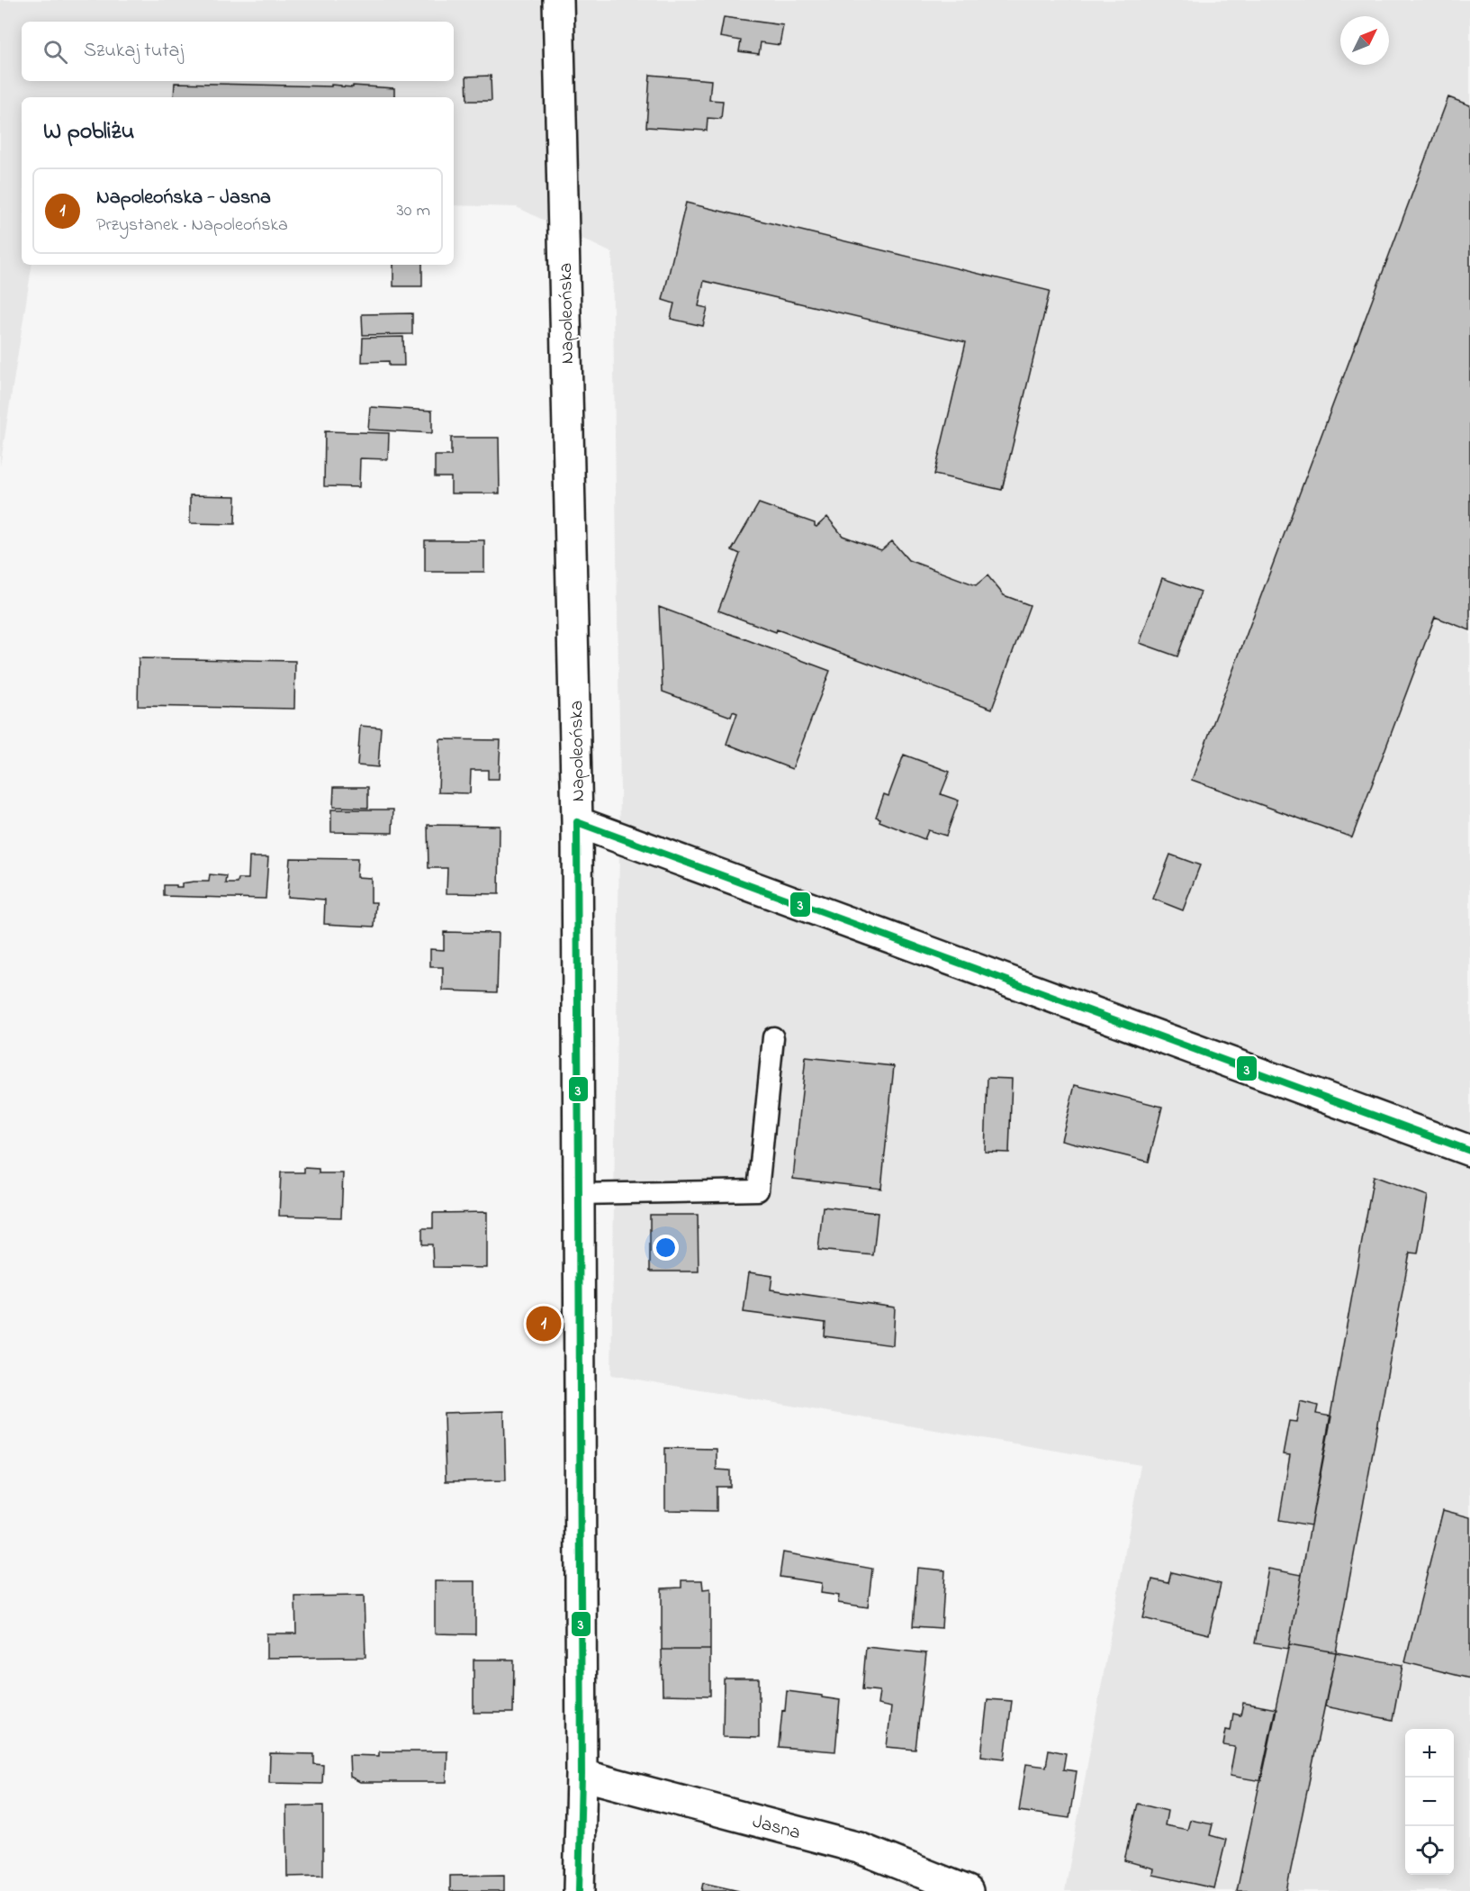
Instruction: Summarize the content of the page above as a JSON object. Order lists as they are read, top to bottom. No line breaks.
{"streets":{"street":["Napoleońska","Jasna"]},"crossings":[["Napoleońska","Jasna"]],"lines":["transit line 3"],"north":"top right","page":{"search":"Szukaj tutaj","heading":"W pobliżu","list":[{"mark":"1","name":"Napoleońska - Jasna","note":"Przystanek · Napoleońska","value":"30 m"}],"pins":"1","map_buttons":["+","−"]}}
